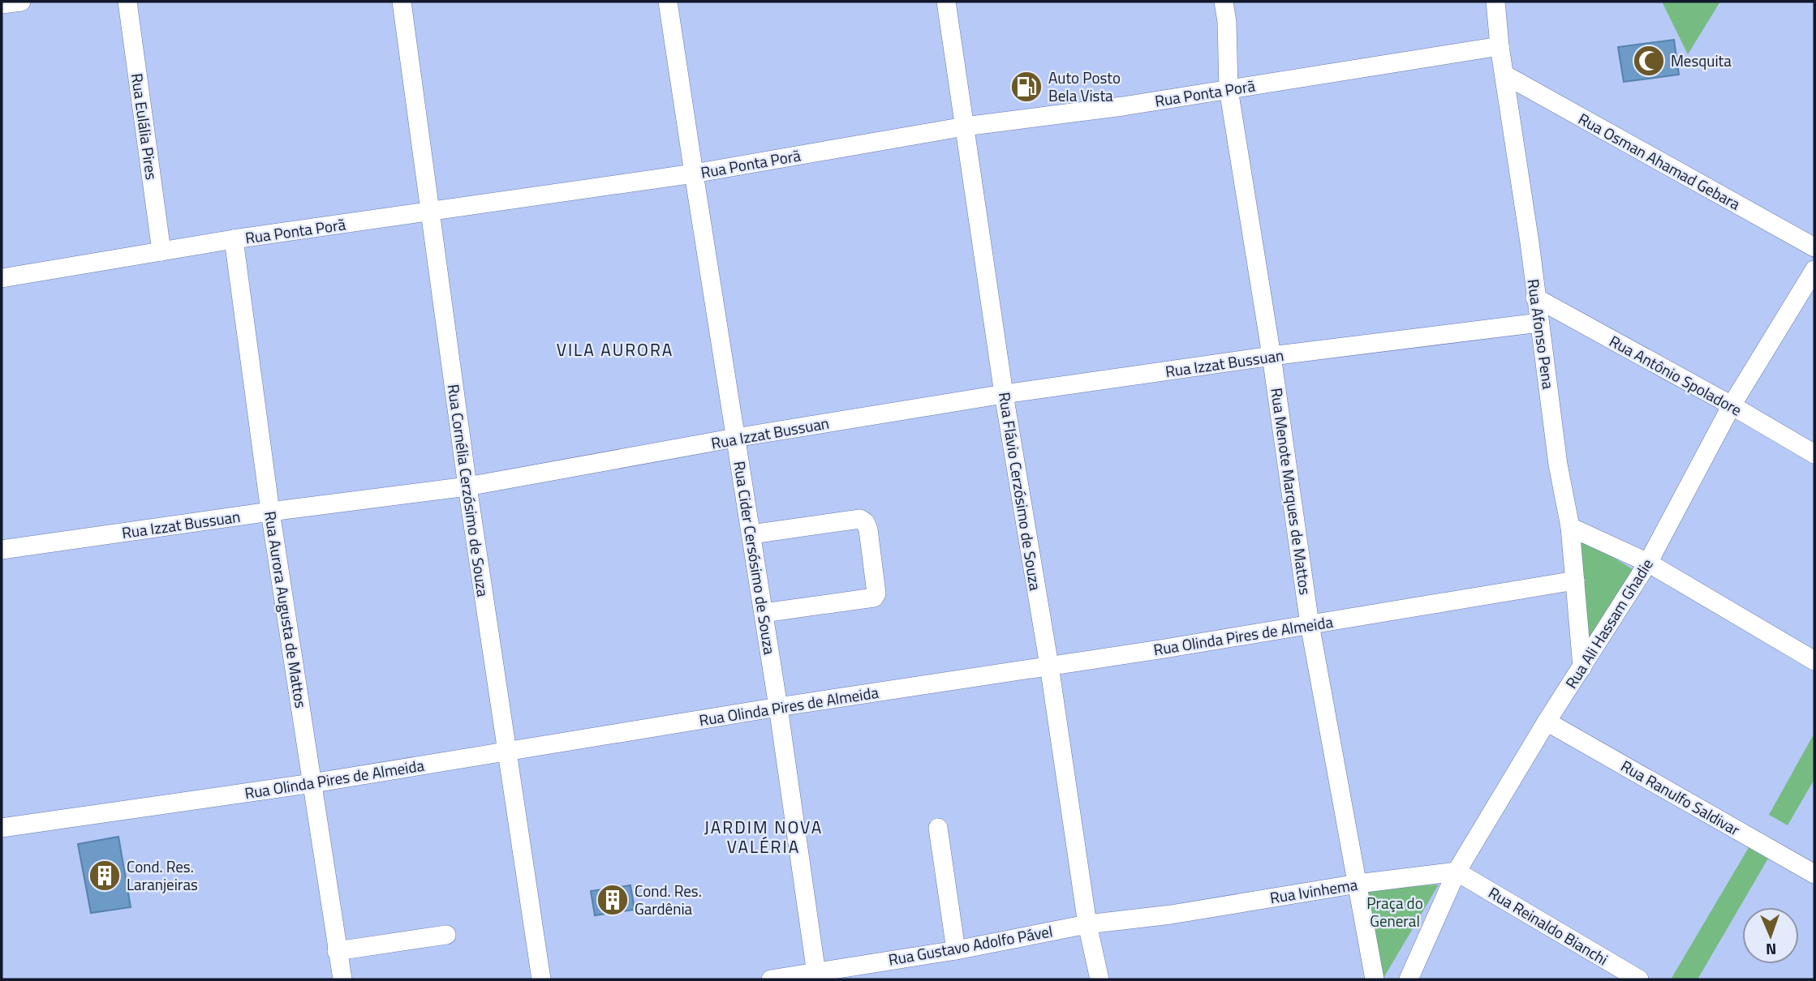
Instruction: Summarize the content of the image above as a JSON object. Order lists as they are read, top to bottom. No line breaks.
{"streets":{"street":["Rua Ponta Porã","Rua Eulália Pires","Rua Osman Ahamad Gebara","Rua Afonso Pena","Rua Izzat Bussuan","Rua Antônio Spoladore","Rua Cornélia Cerzósimo de Souza","Rua Flávio Cerzósimo de Souza","Rua Menote Marques de Mattos","Rua Cider Cersósimo de Souza","Rua Aurora Augusta de Mattos","Rua Ali Hassam Ghadie","Rua Olinda Pires de Almeida","Rua Ranulfo Saldivar","Rua Ivinhema","Rua Reinaldo Bianchi","Rua Gustavo Adolfo Pável"]},"crossings":[["Rua Ponta Porã","Rua Eulália Pires"],["Rua Ponta Porã","Rua Afonso Pena"],["Rua Ponta Porã","Rua Cornélia Cerzósimo de Souza"],["Rua Ponta Porã","Rua Flávio Cerzósimo de Souza"],["Rua Ponta Porã","Rua Menote Marques de Mattos"],["Rua Ponta Porã","Rua Cider Cersósimo de Souza"],["Rua Ponta Porã","Rua Aurora Augusta de Mattos"],["Rua Osman Ahamad Gebara","Rua Afonso Pena"],["Rua Afonso Pena","Rua Izzat Bussuan"],["Rua Afonso Pena","Rua Antônio Spoladore"],["Rua Afonso Pena","Rua Ali Hassam Ghadie"],["Rua Afonso Pena","Rua Olinda Pires de Almeida"],["Rua Izzat Bussuan","Rua Cornélia Cerzósimo de Souza"],["Rua Izzat Bussuan","Rua Flávio Cerzósimo de Souza"],["Rua Izzat Bussuan","Rua Menote Marques de Mattos"],["Rua Izzat Bussuan","Rua Cider Cersósimo de Souza"],["Rua Izzat Bussuan","Rua Aurora Augusta de Mattos"],["Rua Antônio Spoladore","Rua Ali Hassam Ghadie"],["Rua Cornélia Cerzósimo de Souza","Rua Olinda Pires de Almeida"],["Rua Flávio Cerzósimo de Souza","Rua Olinda Pires de Almeida"],["Rua Flávio Cerzósimo de Souza","Rua Gustavo Adolfo Pável"],["Rua Menote Marques de Mattos","Rua Olinda Pires de Almeida"],["Rua Menote Marques de Mattos","Rua Ivinhema"],["Rua Cider Cersósimo de Souza","Rua Olinda Pires de Almeida"],["Rua Cider Cersósimo de Souza","Rua Gustavo Adolfo Pável"],["Rua Aurora Augusta de Mattos","Rua Olinda Pires de Almeida"],["Rua Ali Hassam Ghadie","Rua Ranulfo Saldivar"],["Rua Ali Hassam Ghadie","Rua Ivinhema"],["Rua Ali Hassam Ghadie","Rua Reinaldo Bianchi"],["Rua Ivinhema","Rua Reinaldo Bianchi"],["Rua Ivinhema","Rua Gustavo Adolfo Pável"]],"districts":["VILA AURORA","JARDIM NOVA VALÉRIA"],"parks":["Praça do General"],"places":{"mosque":["Mesquita"],"fuel station":["Auto Posto Bela Vista"],"building":["Cond. Res. Laranjeiras","Cond. Res. Gardênia"]},"north":"bottom"}
